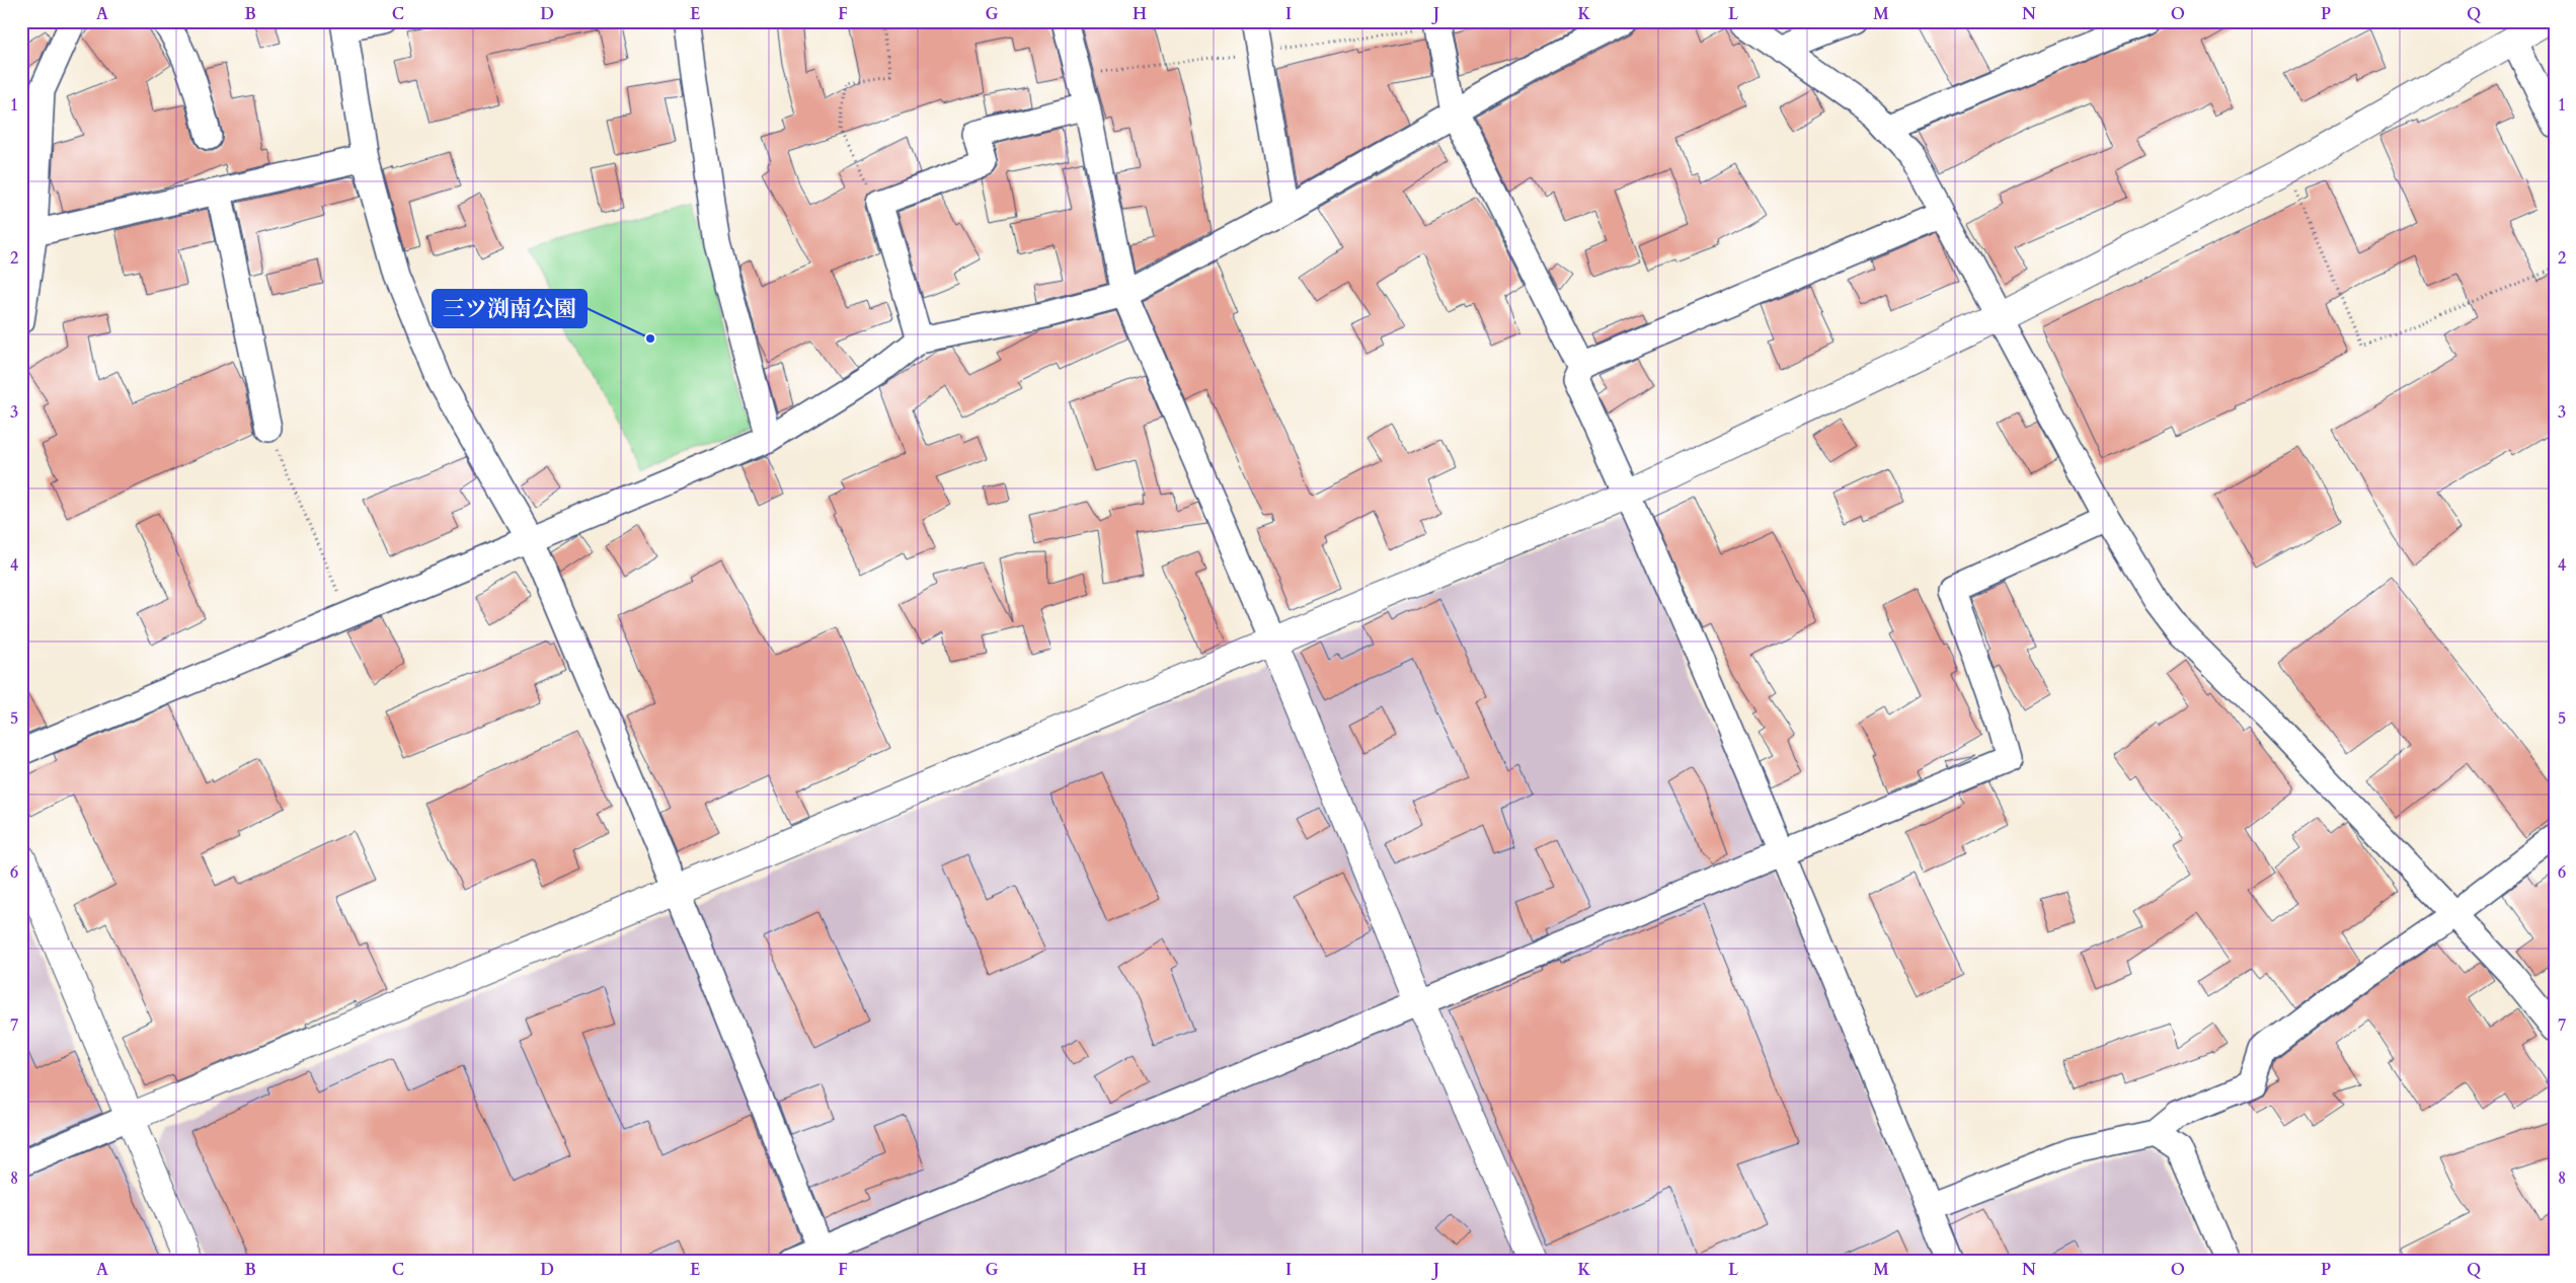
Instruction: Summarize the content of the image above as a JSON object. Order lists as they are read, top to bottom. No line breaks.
{"places":["三ツ渕南公園"],"grid":{"columns":["A","B","C","D","E","F","G","H","I","J","K","L","M","N","O","P","Q"],"rows":["1","2","3","4","5","6","7","8"]}}
